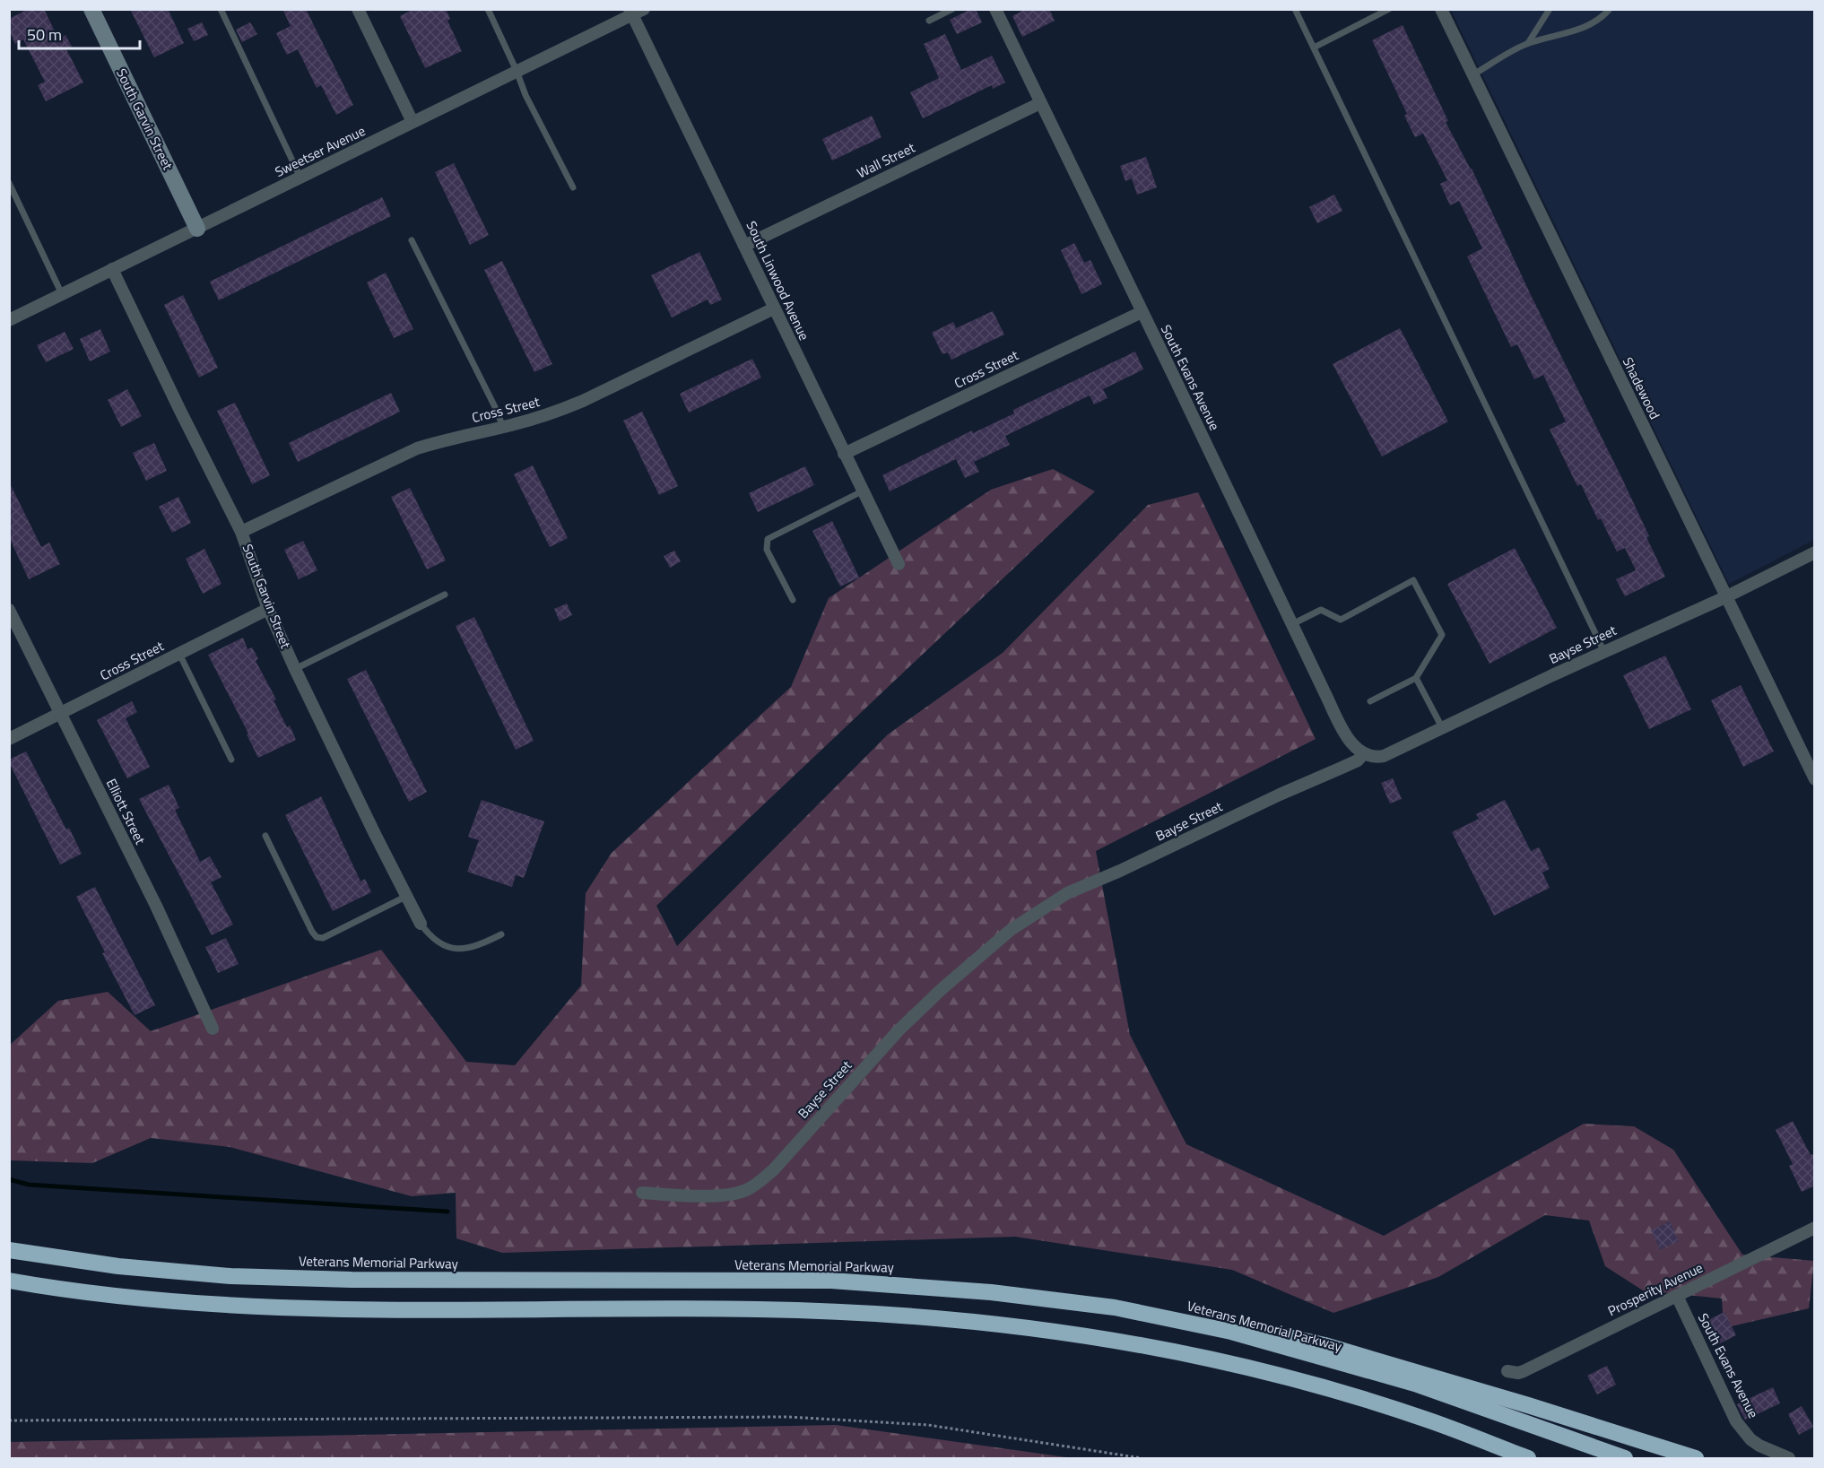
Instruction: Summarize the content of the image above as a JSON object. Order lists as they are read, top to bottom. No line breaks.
{"streets":{"highway":["Veterans Memorial Parkway"],"street":["South Garvin Street","Sweetser Avenue","Wall Street","South Linwood Avenue","Cross Street","South Evans Avenue","Shadewood","Bayse Street","Elliott Street","Prosperity Avenue"]},"crossings":[["South Garvin Street","Sweetser Avenue"],["South Garvin Street","Cross Street"],["Sweetser Avenue","South Linwood Avenue"],["Wall Street","South Linwood Avenue"],["Wall Street","South Evans Avenue"],["South Linwood Avenue","Cross Street"],["Cross Street","South Evans Avenue"],["Cross Street","Elliott Street"],["South Evans Avenue","Bayse Street"],["South Evans Avenue","Prosperity Avenue"],["Shadewood","Bayse Street"]],"scale_bar":"50 m"}
